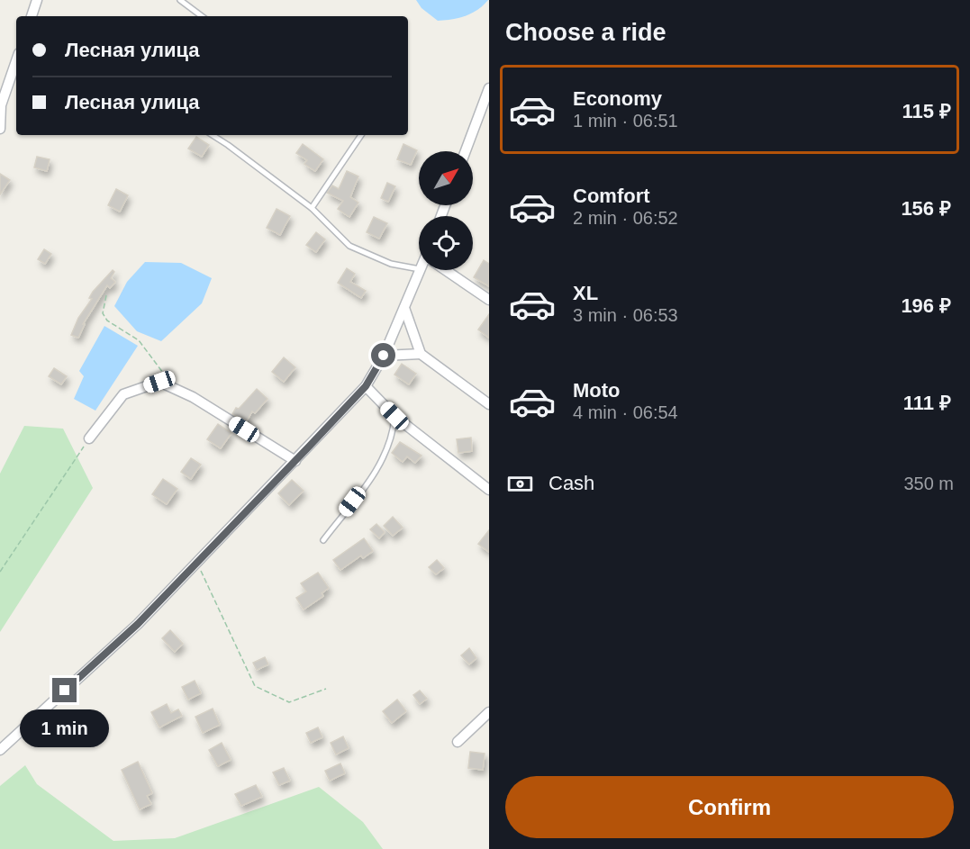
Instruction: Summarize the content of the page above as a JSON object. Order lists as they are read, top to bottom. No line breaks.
{"north":"top right","page":{"heading":"Choose a ride","banner":["Лесная улица","Лесная улица"],"list":[{"name":"Economy","note":"1 min · 06:51","value":"115 ₽"},{"name":"Comfort","note":"2 min · 06:52","value":"156 ₽"},{"name":"XL","note":"3 min · 06:53","value":"196 ₽"},{"name":"Moto","note":"4 min · 06:54","value":"111 ₽"}],"pay":["Cash","350 m"],"bubble":"1 min","buttons":"Confirm"}}
